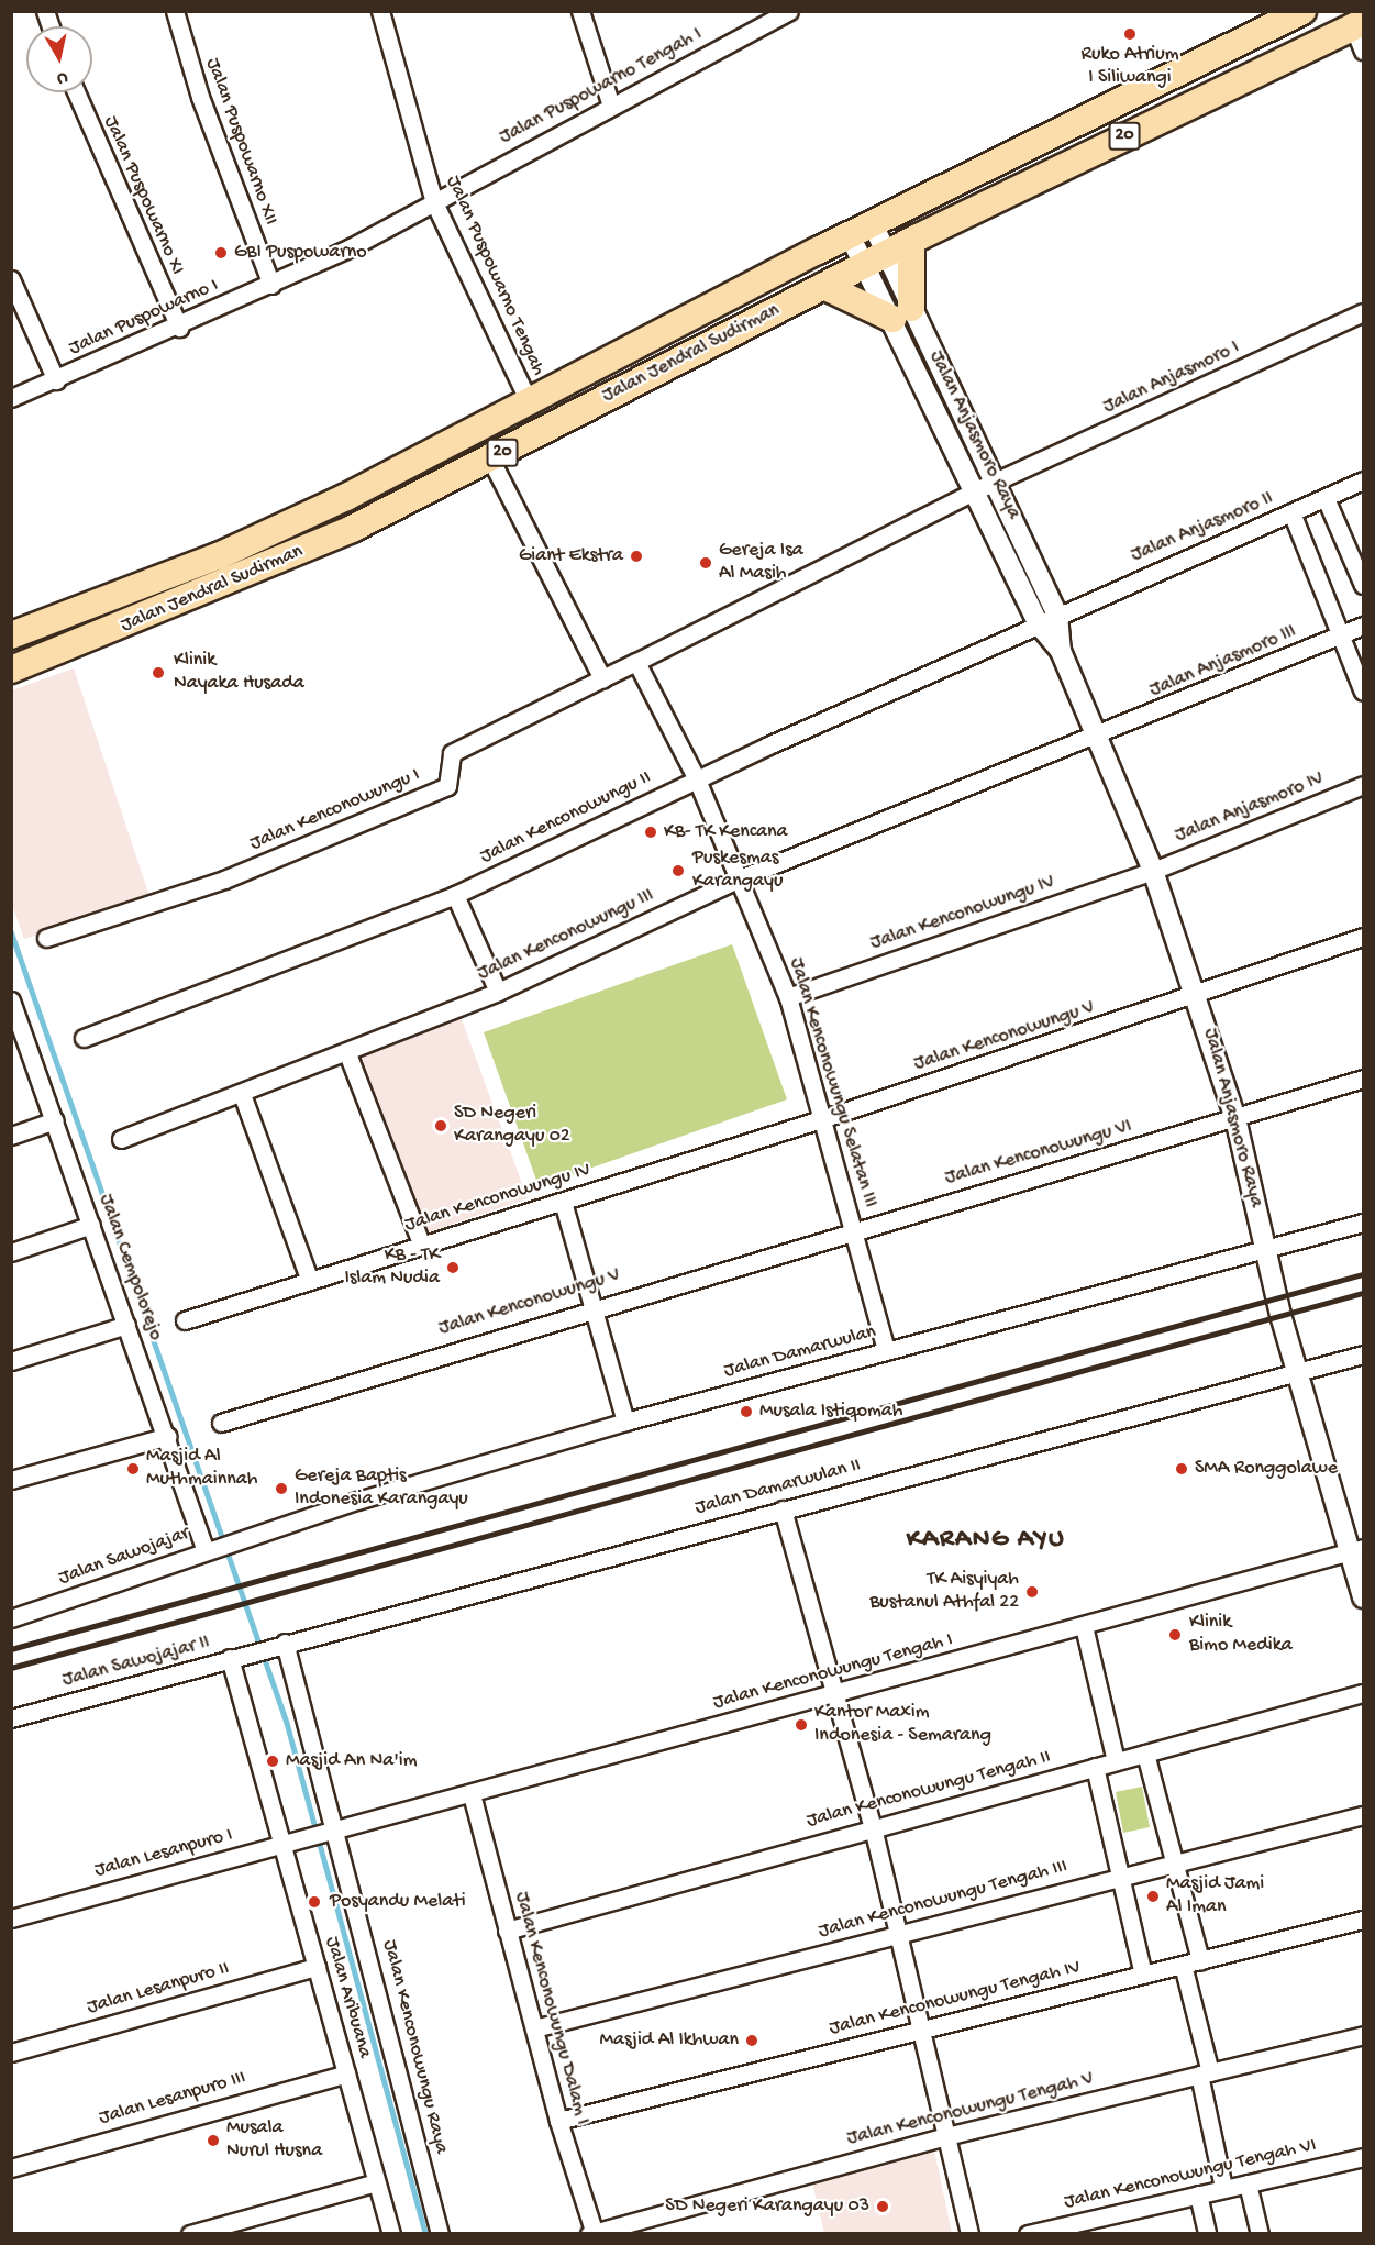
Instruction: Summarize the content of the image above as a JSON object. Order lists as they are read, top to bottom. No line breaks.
{"streets":{"highway":["20","Jalan Jendral Sudirman"],"street":["Jalan Puspowarno Tengah I","Jalan Puspowarno XII","Jalan Puspowarno XI","Jalan Puspowarno Tengah","Jalan Puspowarno I","Jalan Anjasmoro I","Jalan Anjasmoro Raya","Jalan Anjasmoro II","Jalan Anjasmoro III","Jalan Anjasmoro IV","Jalan Kenconowungu I","Jalan Kenconowungu II","Jalan Kenconowungu IV","Jalan Kenconowungu III","Jalan Kenconowungu V","Jalan Kenconowungu Selatan III","Jalan Kenconowungu VI","Jalan Cempolorejo","Jalan Damarwulan","Jalan Damarwulan II","Jalan Sawojajar","Jalan Sawojajar II","Jalan Kenconowungu Tengah I","Jalan Kenconowungu Tengah II","Jalan Lesanpuro I","Jalan Kenconowungu Tengah III","Jalan Lesanpuro II","Jalan Aribuana","Jalan Kenconowungu Tengah IV","Jalan Kenconowungu Dalam I","Jalan Kenconowungu Raya","Jalan Lesanpuro III","Jalan Kenconowungu Tengah V","Jalan Kenconowungu Tengah VI"]},"crossings":[["Jalan Puspowarno Tengah I","Jalan Puspowarno Tengah"],["Jalan Puspowarno Tengah I","Jalan Puspowarno I"],["Jalan Puspowarno XII","Jalan Puspowarno I"],["Jalan Puspowarno XI","Jalan Puspowarno I"],["Jalan Puspowarno Tengah","Jalan Puspowarno I"],["Jalan Puspowarno Tengah","Jalan Jendral Sudirman"],["Jalan Jendral Sudirman","Jalan Anjasmoro Raya"],["Jalan Anjasmoro I","Jalan Anjasmoro Raya"],["Jalan Anjasmoro Raya","Jalan Anjasmoro II"],["Jalan Anjasmoro Raya","Jalan Anjasmoro III"],["Jalan Anjasmoro Raya","Jalan Anjasmoro IV"],["Jalan Anjasmoro Raya","Jalan Kenconowungu II"],["Jalan Anjasmoro Raya","Jalan Kenconowungu IV"],["Jalan Anjasmoro Raya","Jalan Kenconowungu III"],["Jalan Anjasmoro Raya","Jalan Kenconowungu V"],["Jalan Anjasmoro Raya","Jalan Kenconowungu VI"],["Jalan Anjasmoro Raya","Jalan Damarwulan"],["Jalan Anjasmoro Raya","Jalan Damarwulan II"],["Jalan Anjasmoro Raya","Jalan Kenconowungu Tengah I"],["Jalan Anjasmoro II","Jalan Kenconowungu II"],["Jalan Anjasmoro III","Jalan Kenconowungu III"],["Jalan Anjasmoro IV","Jalan Kenconowungu IV"],["Jalan Kenconowungu II","Jalan Kenconowungu Selatan III"],["Jalan Kenconowungu IV","Jalan Kenconowungu V"],["Jalan Kenconowungu IV","Jalan Kenconowungu Selatan III"],["Jalan Kenconowungu III","Jalan Kenconowungu Selatan III"],["Jalan Kenconowungu V","Jalan Kenconowungu Selatan III"],["Jalan Kenconowungu V","Jalan Kenconowungu VI"],["Jalan Kenconowungu Selatan III","Jalan Kenconowungu VI"],["Jalan Kenconowungu Selatan III","Jalan Damarwulan"],["Jalan Cempolorejo","Jalan Sawojajar"],["Jalan Damarwulan","Jalan Sawojajar"],["Jalan Damarwulan II","Jalan Sawojajar II"],["Jalan Damarwulan II","Jalan Kenconowungu Raya"],["Jalan Sawojajar II","Jalan Aribuana"],["Jalan Sawojajar II","Jalan Kenconowungu Raya"],["Jalan Kenconowungu Tengah I","Jalan Lesanpuro I"],["Jalan Kenconowungu Tengah I","Jalan Kenconowungu Dalam I"],["Jalan Kenconowungu Tengah I","Jalan Kenconowungu Raya"],["Jalan Kenconowungu Tengah II","Jalan Kenconowungu Dalam I"],["Jalan Lesanpuro I","Jalan Aribuana"],["Jalan Lesanpuro I","Jalan Kenconowungu Raya"],["Jalan Kenconowungu Tengah III","Jalan Kenconowungu Dalam I"],["Jalan Lesanpuro II","Jalan Aribuana"],["Jalan Aribuana","Jalan Lesanpuro III"],["Jalan Kenconowungu Tengah IV","Jalan Kenconowungu Dalam I"],["Jalan Kenconowungu Dalam I","Jalan Kenconowungu Tengah V"]],"districts":["KARANG AYU"],"places":["Ruko Atrium I Siliwangi","GBI Puspowarno","Giant Ekstra","Gereja Isa Al Masih","Klinik Nayaka Husada","KB- TK Kencana","Puskesmas Karangayu","SD Negeri Karangayu 02","KB - TK Islam Nudia","Musala Istiqomah","Masjid Al Muthmainnah","SMA Ronggolawe","Gereja Baptis Indonesia Karangayu","TK Aisyiyah Bustanul Athfal 22","Klinik Bimo Medika","Kantor Maxim Indonesia - Semarang","Masjid An Na'im","Masjid Jami Al Iman","Posyandu Melati","Masjid Al Ikhwan","Musala Nurul Husna","SD Negeri Karangayu 03"],"north":"bottom"}
